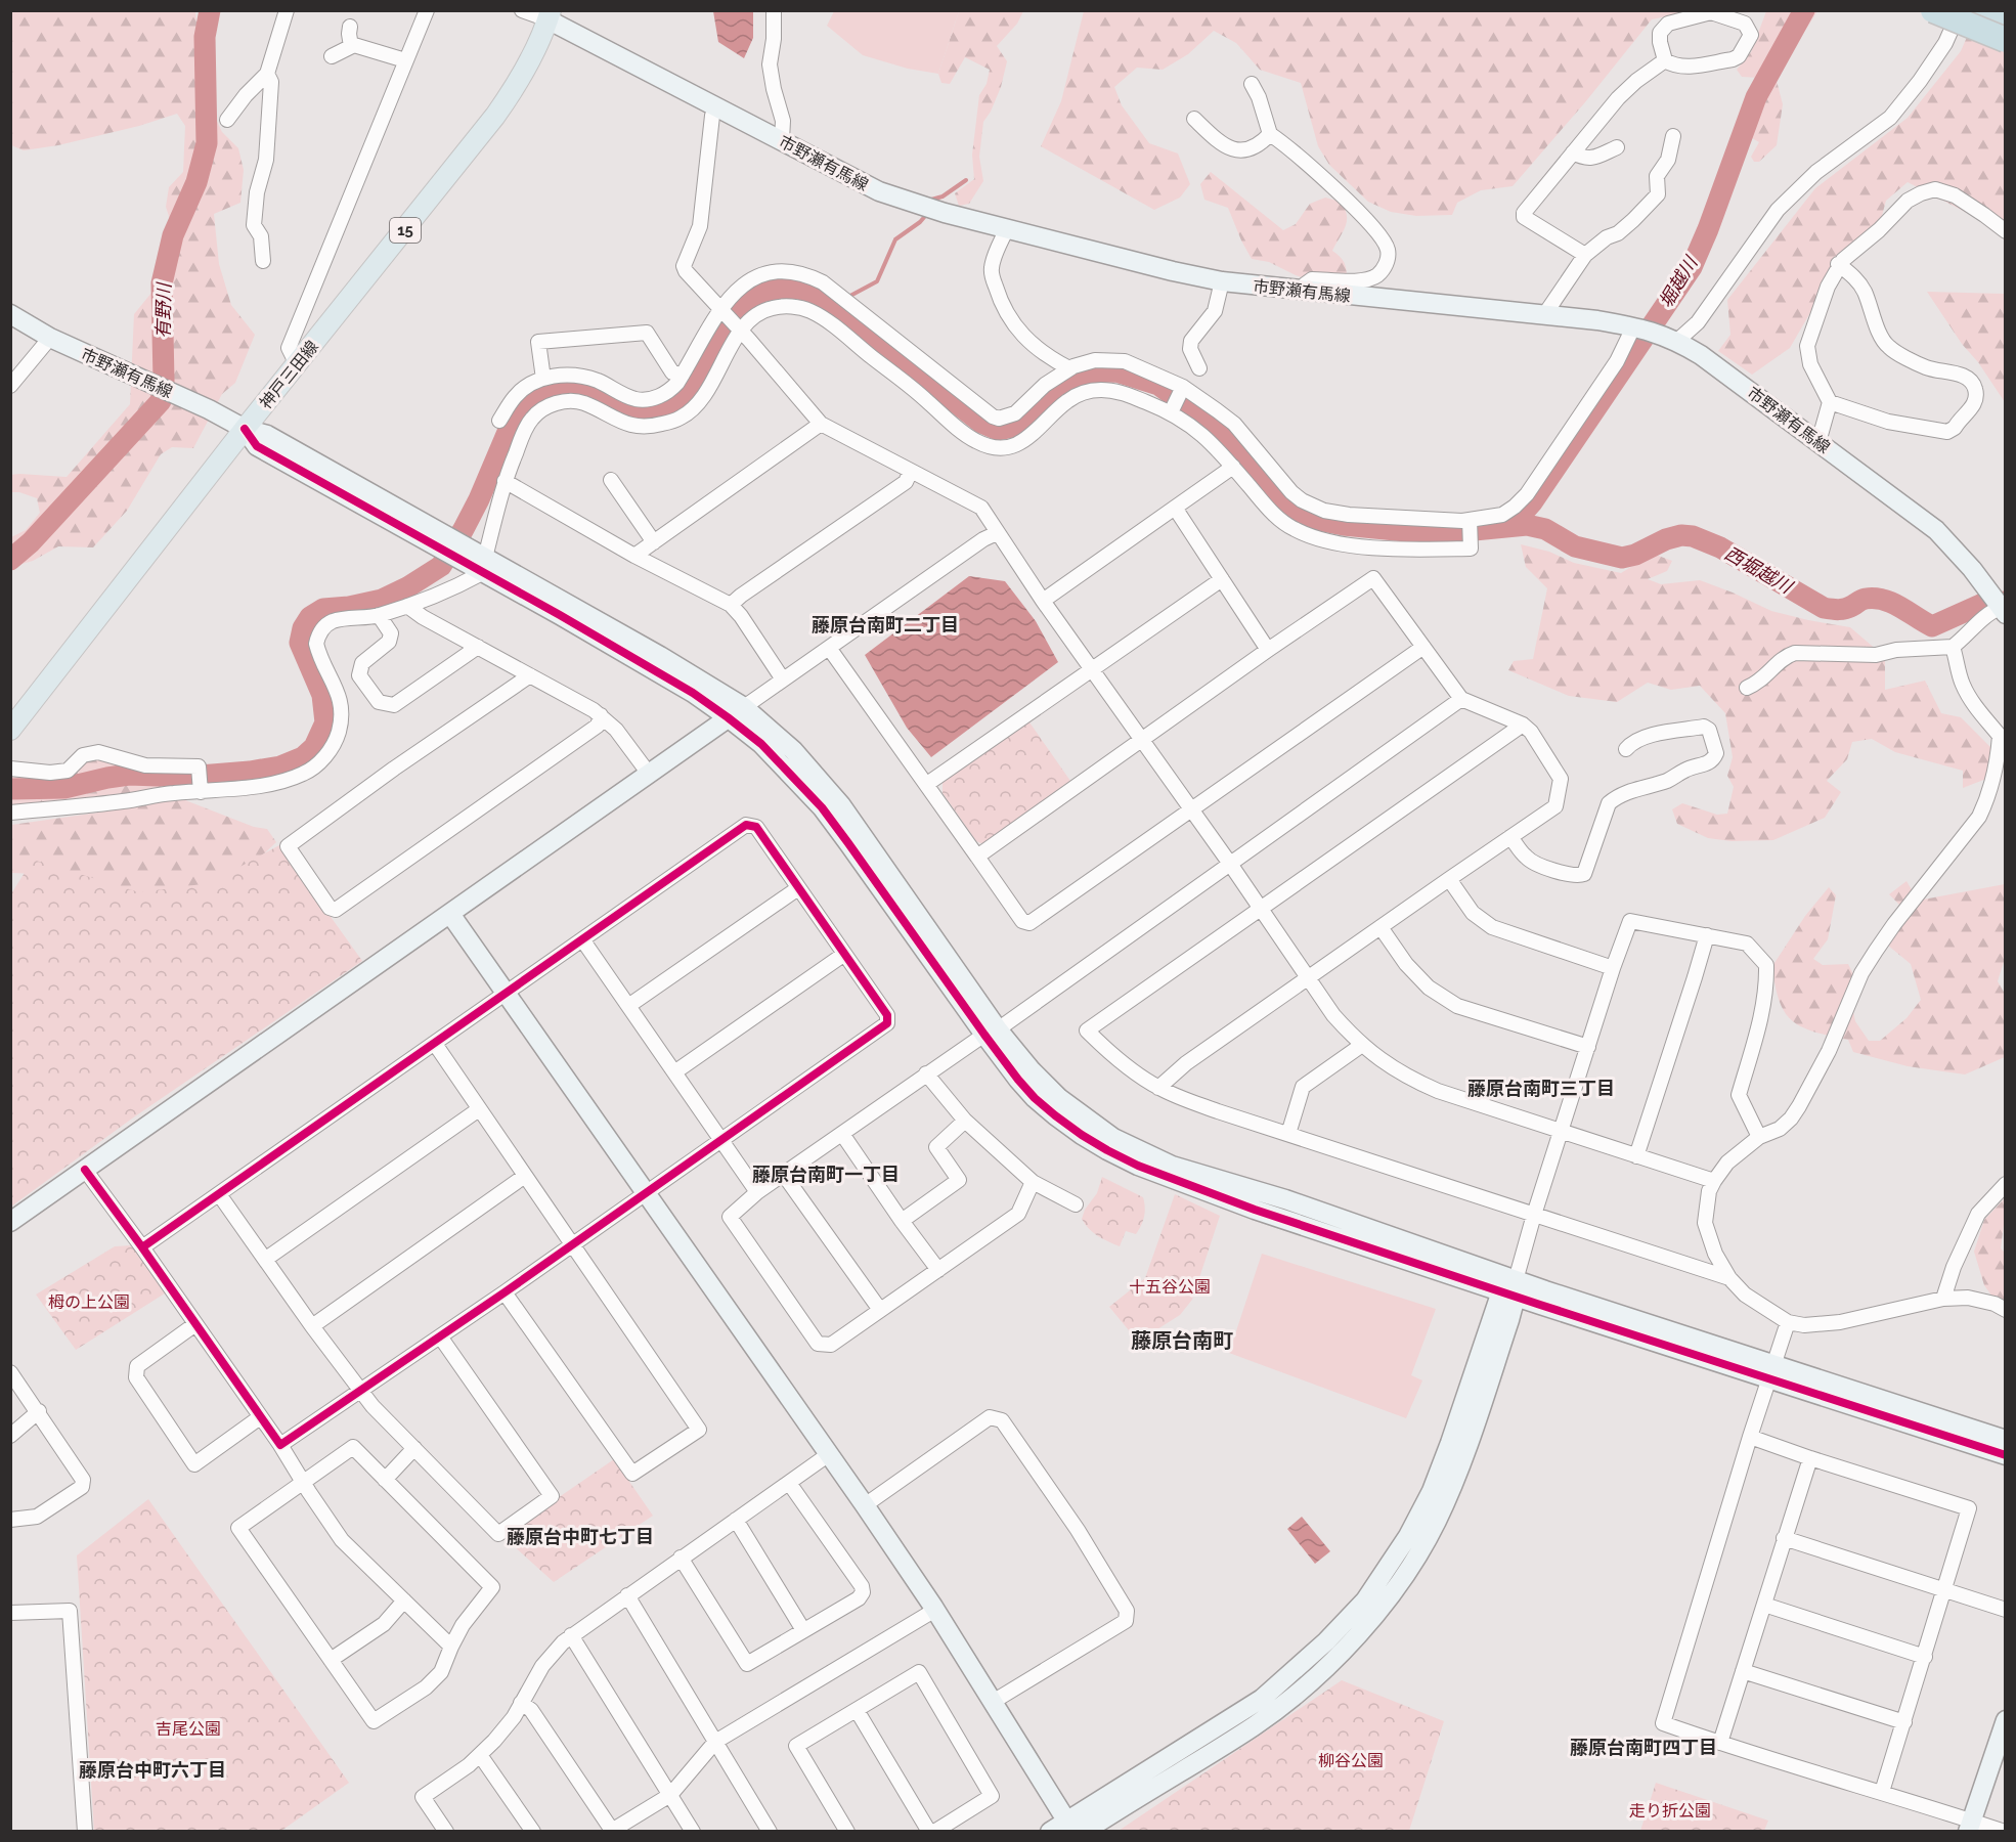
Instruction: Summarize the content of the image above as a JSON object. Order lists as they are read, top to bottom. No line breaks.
{"streets":{"main road":["15","神戸三田線"],"street":["市野瀬有馬線"]},"crossings":[["市野瀬有馬線","神戸三田線"]],"districts":["藤原台南町二丁目","藤原台南町三丁目","藤原台南町一丁目","藤原台南町","藤原台中町七丁目","藤原台南町四丁目","藤原台中町六丁目"],"water":["堀越川","有野川","西堀越川"],"parks":["十五谷公園","栂の上公園","吉尾公園","柳谷公園","走り折公園"]}
